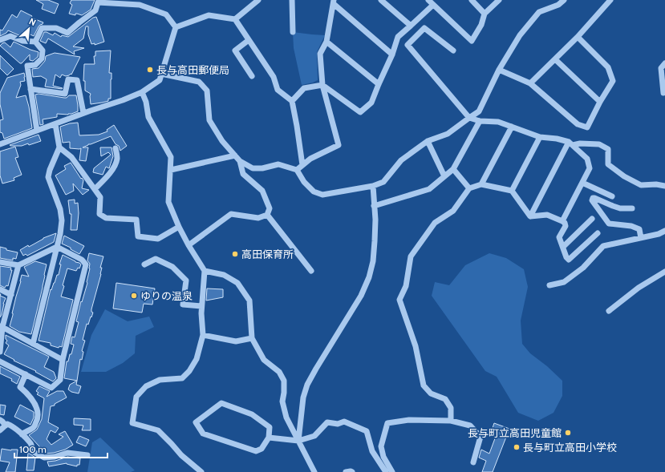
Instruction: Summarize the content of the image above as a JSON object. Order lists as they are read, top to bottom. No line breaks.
{"places":["長与高田郵便局","高田保育所","ゆりの温泉","長与町立高田児童館","長与町立高田小学校"],"scale_bar":"100 m","north":"top right"}
